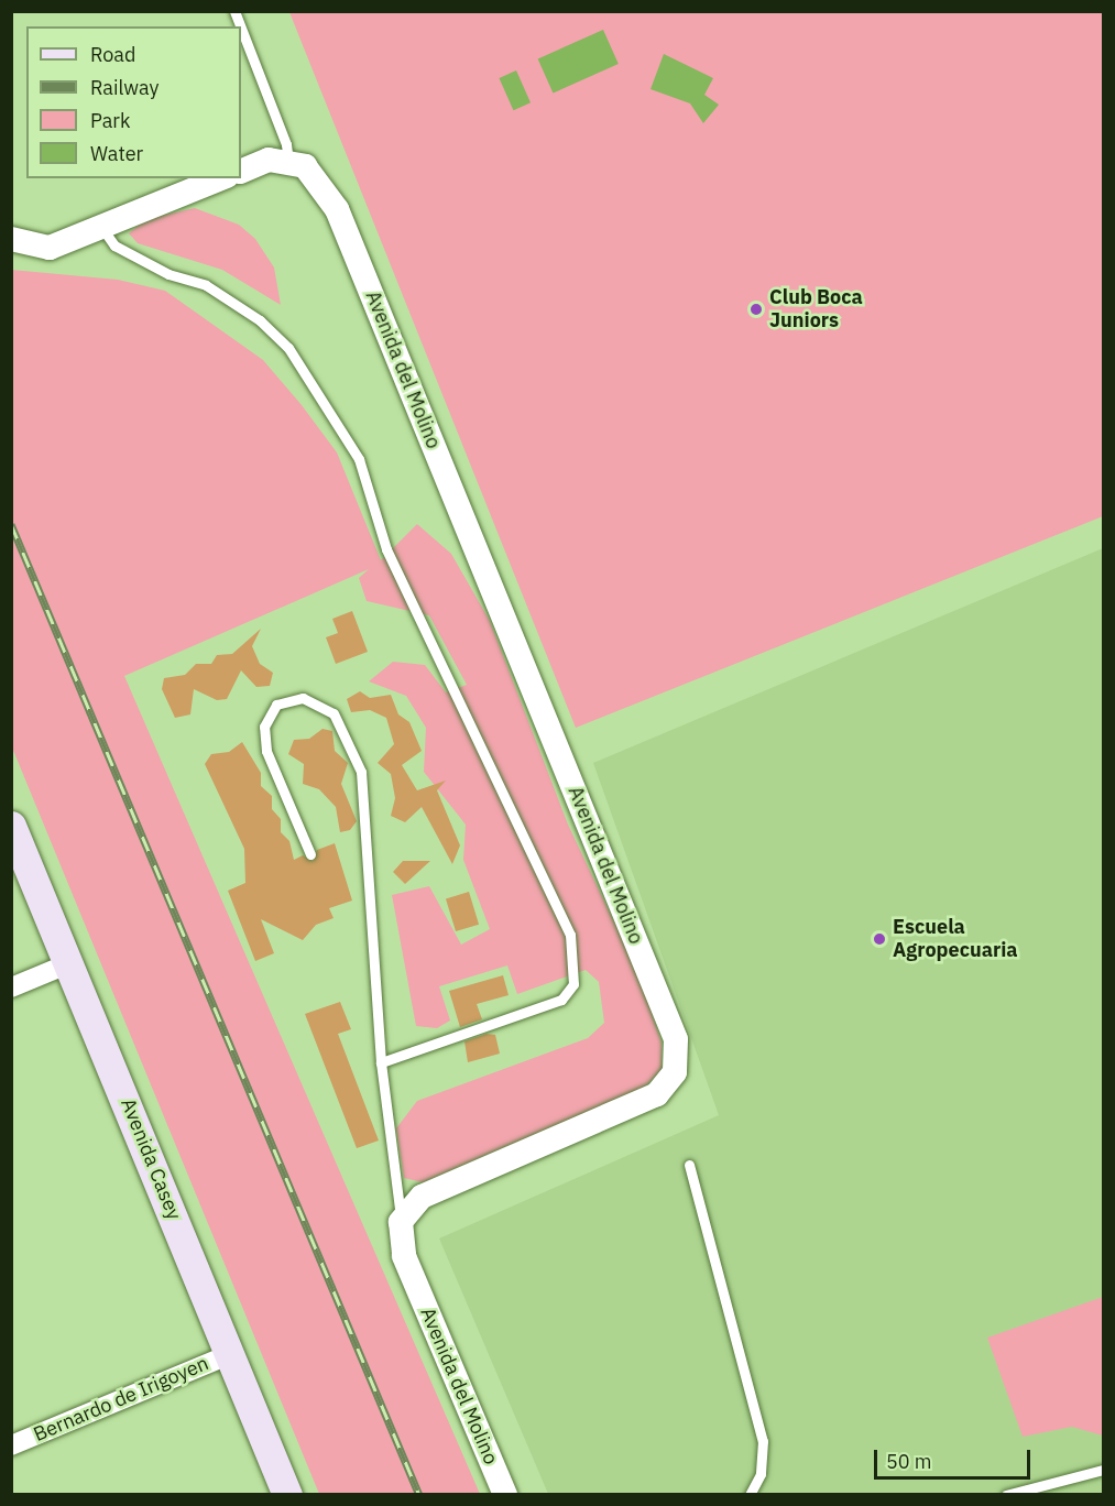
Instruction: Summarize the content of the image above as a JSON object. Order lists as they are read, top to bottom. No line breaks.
{"streets":{"main road":["Avenida Casey"],"street":["Avenida del Molino","Bernardo de Irigoyen"]},"crossings":[["Avenida Casey","Bernardo de Irigoyen"]],"places":["Club Boca Juniors","Escuela Agropecuaria"],"legend":["Road","Railway","Park","Water"],"scale_bar":"50 m"}
